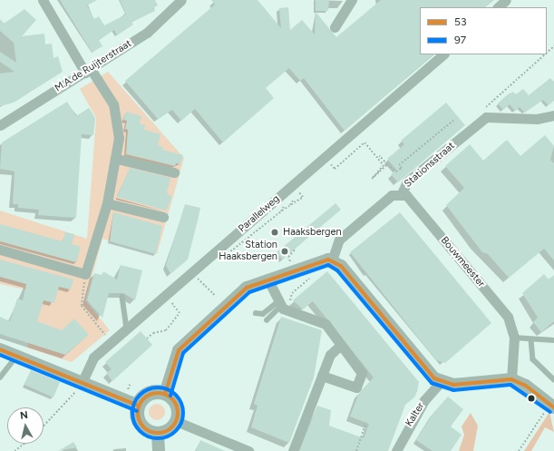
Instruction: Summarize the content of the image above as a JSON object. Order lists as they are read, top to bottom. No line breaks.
{"streets":{"street":["M.A.de Ruijterstraat","Stationsstraat","Parallelweg","Bouwmeester","Kalter"]},"crossings":[["Stationsstraat","Bouwmeester"]],"places":["Haaksbergen","Station Haaksbergen"],"lines":["transit line 53","transit line 97"],"legend":["53","97"],"north":"top"}
